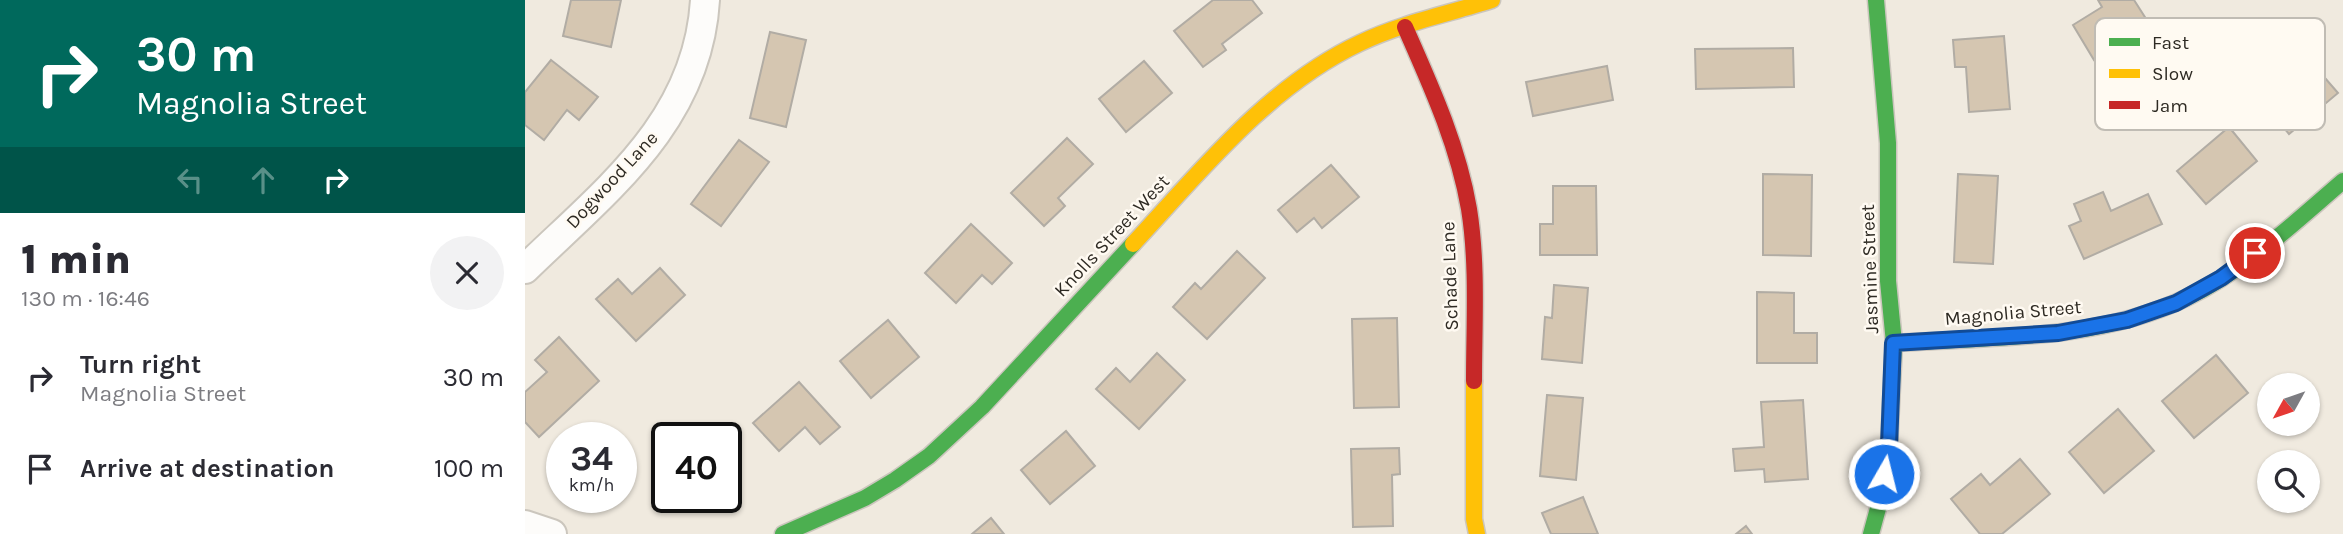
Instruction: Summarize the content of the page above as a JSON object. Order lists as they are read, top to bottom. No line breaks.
{"streets":{"street":["Dogwood Lane","Knolls Street West","Jasmine Street","Schade Lane","Magnolia Street"]},"crossings":[["Knolls Street West","Schade Lane"],["Jasmine Street","Magnolia Street"]],"legend":["Fast","Slow","Jam"],"north":"bottom left","page":{"turn":["30 m","Magnolia Street"],"heading":["1 min","130 m · 16:46"],"list":[{"name":"Turn right","note":"Magnolia Street","value":"30 m"},{"name":"Arrive at destination","value":"100 m"}],"speed":"34 km/h","limit":"40"}}
